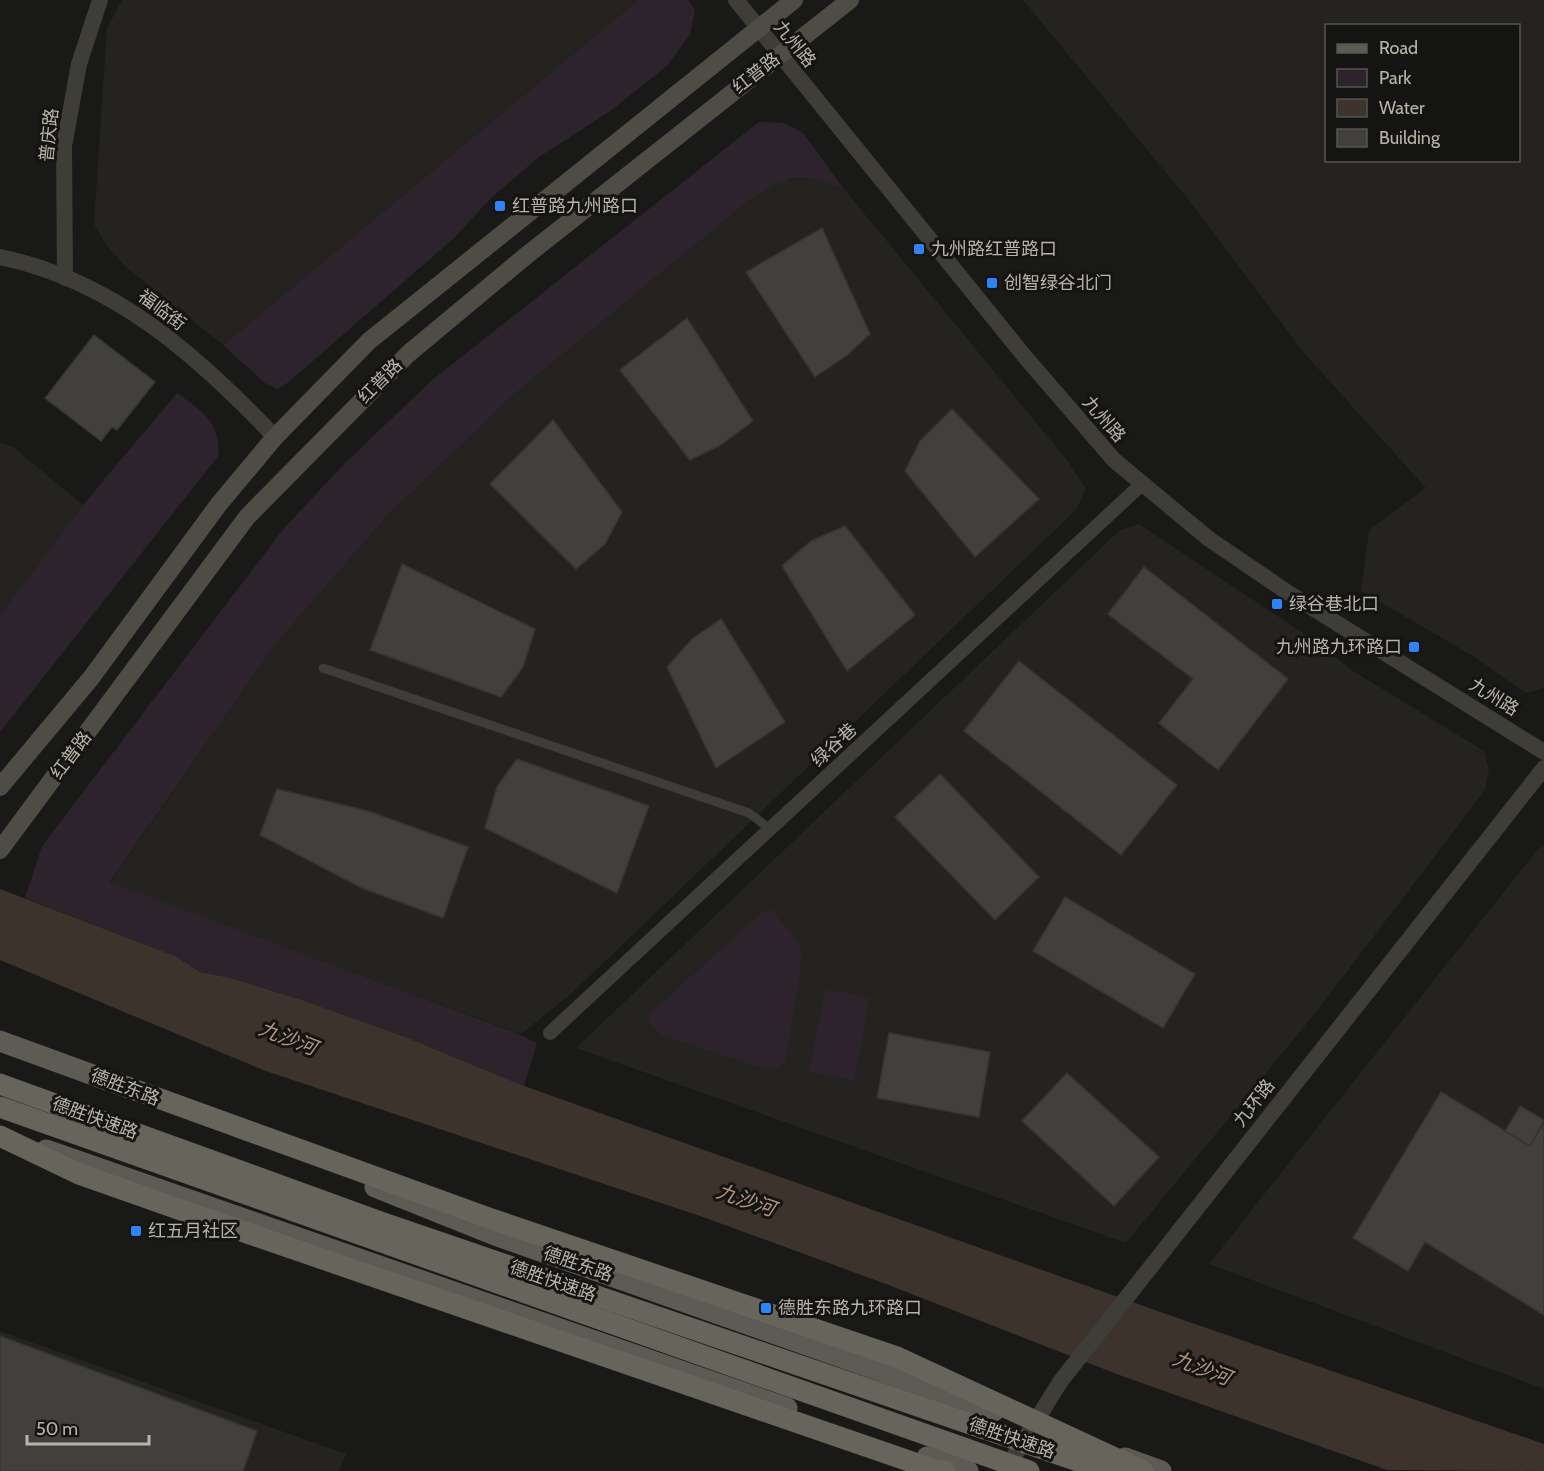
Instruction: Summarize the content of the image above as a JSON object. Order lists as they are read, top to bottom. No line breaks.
{"streets":{"highway":["德胜快速路"],"main road":["红普路","德胜东路"],"street":["九州路","普庆路","福临街","绿谷巷","九环路"]},"crossings":[["九州路","红普路"],["九州路","绿谷巷"],["红普路","福临街"],["普庆路","福临街"],["德胜东路","九环路"]],"water":["九沙河"],"places":{"transit":["红普路九州路口","九州路红普路口","创智绿谷北门","绿谷巷北口","九州路九环路口","红五月社区","德胜东路九环路口"]},"legend":["Road","Park","Water","Building"],"scale_bar":"50 m"}
